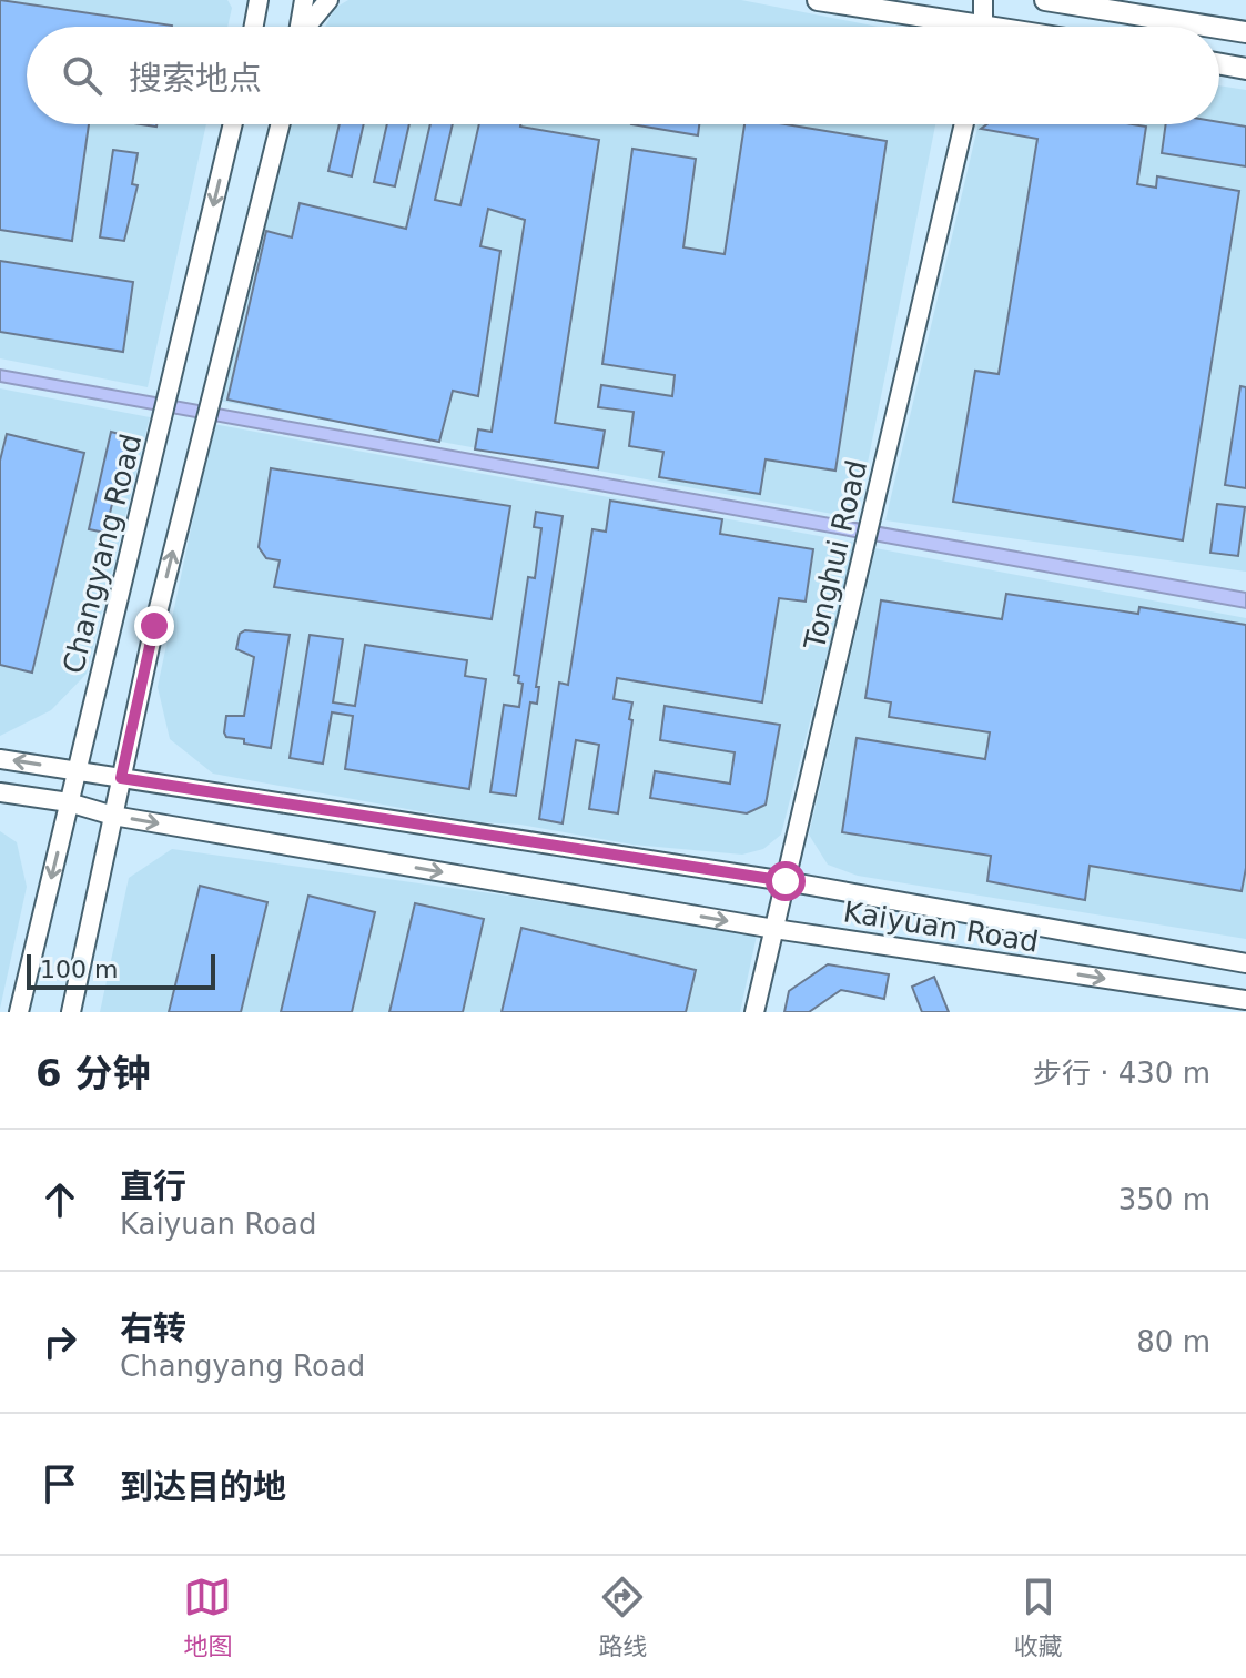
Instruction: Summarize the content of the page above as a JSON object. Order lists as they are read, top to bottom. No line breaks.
{"streets":{"main road":["Changyang Road","Tonghui Road","Kaiyuan Road"]},"crossings":[["Changyang Road","Kaiyuan Road"],["Tonghui Road","Kaiyuan Road"]],"scale_bar":"100 m","page":{"search":"搜索地点","scale":"100 m","heading":["6 分钟","步行 · 430 m"],"list":[["直行","Kaiyuan Road","350 m"],["右转","Changyang Road","80 m"],"到达目的地"],"nav":["地图","路线","收藏"]}}
